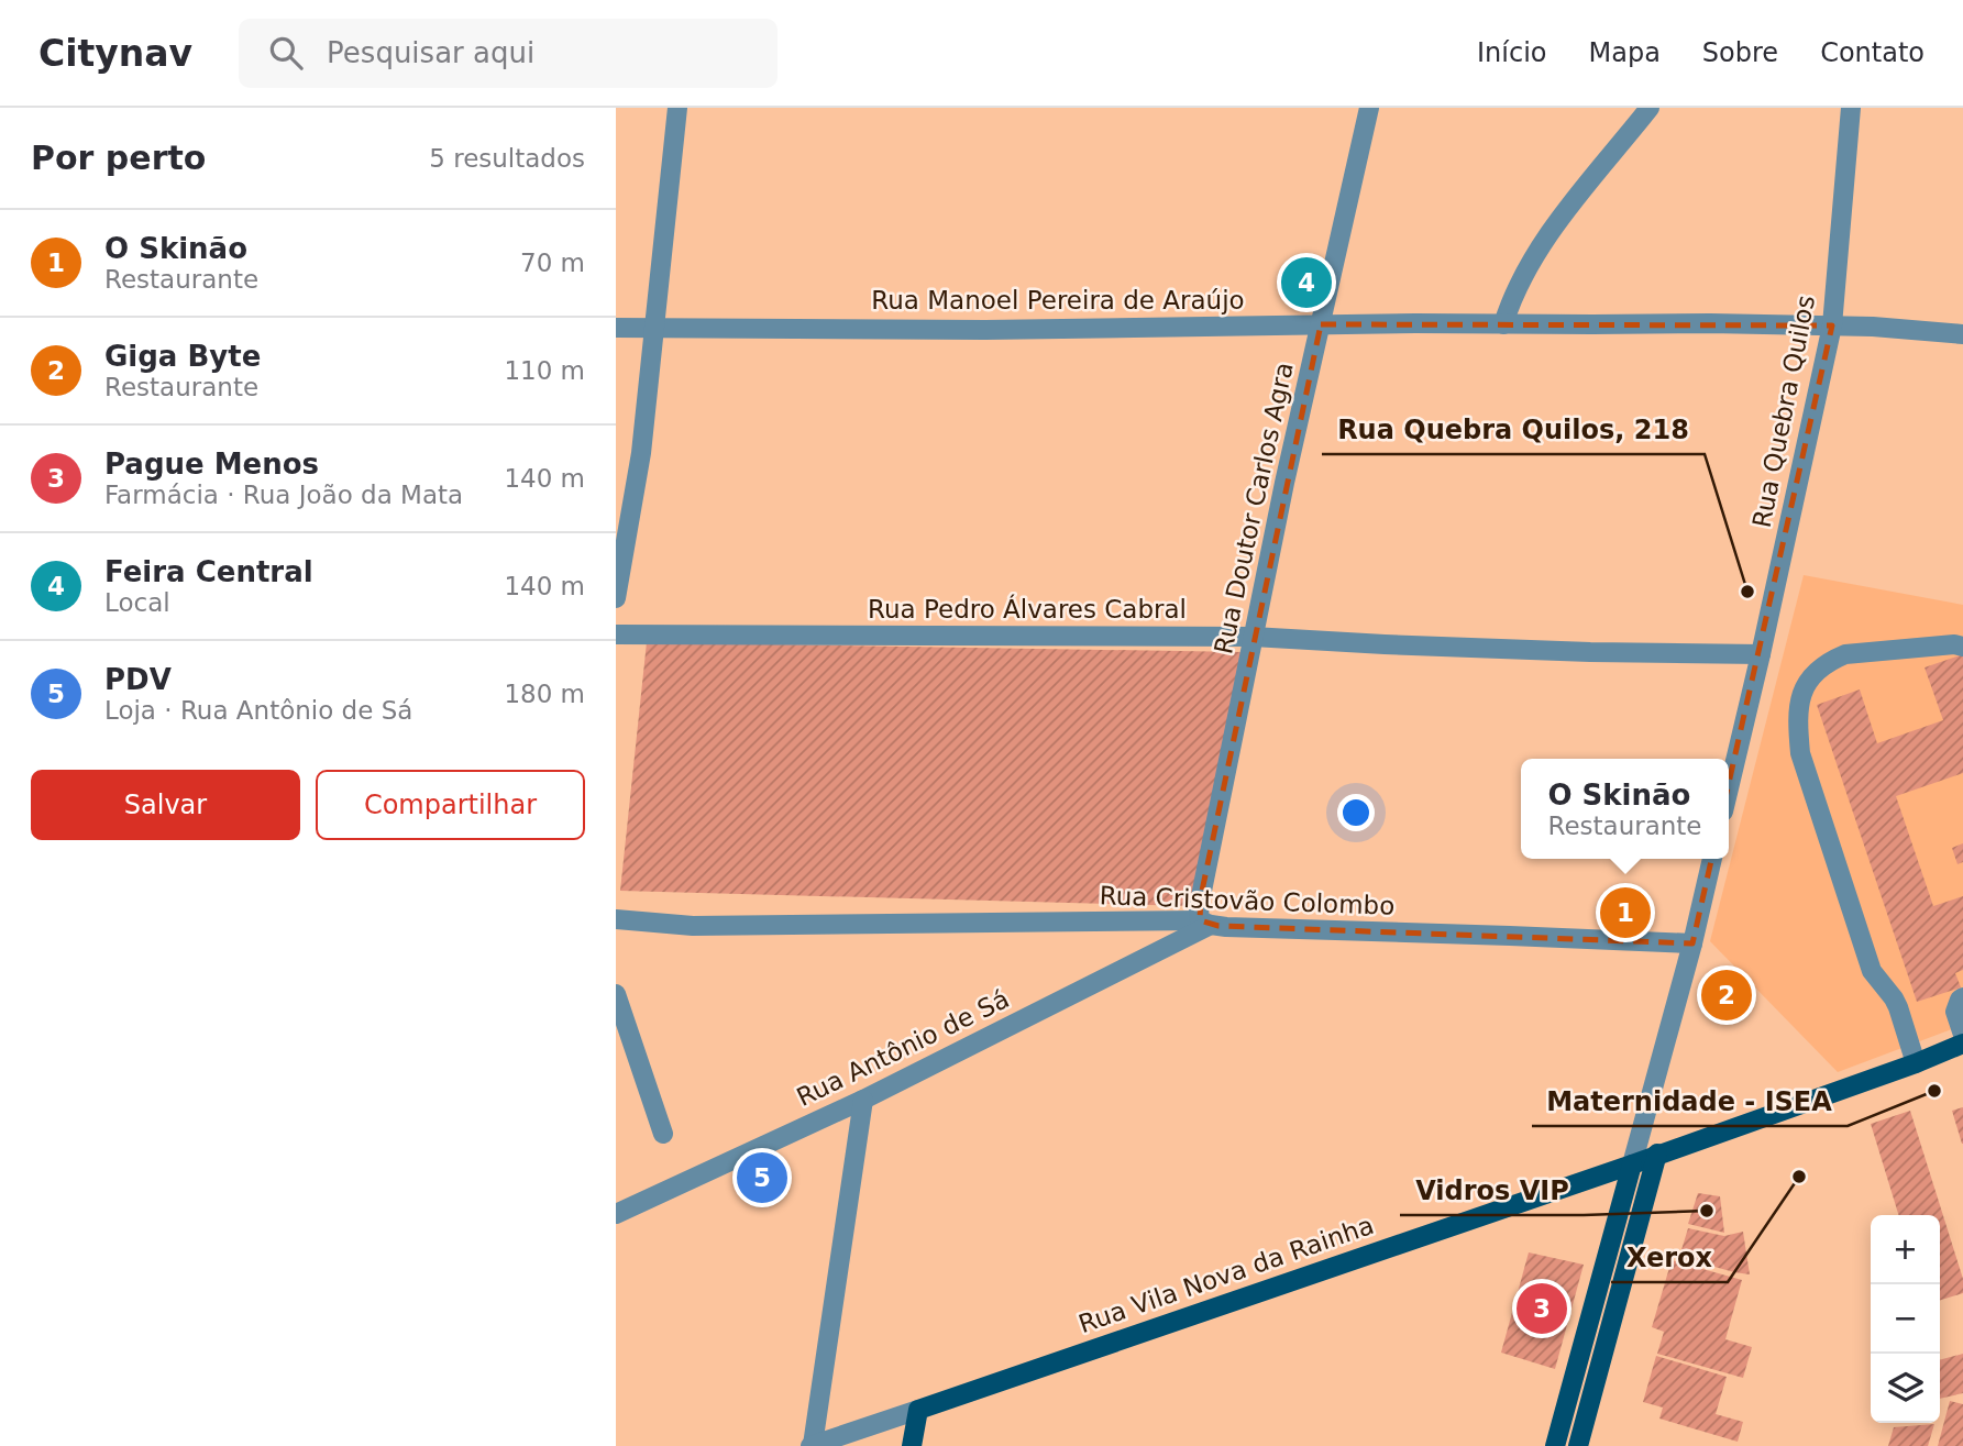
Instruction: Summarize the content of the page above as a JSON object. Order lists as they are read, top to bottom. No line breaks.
{"streets":{"main road":["Rua Vila Nova da Rainha"],"street":["Rua Manoel Pereira de Araújo","Rua Quebra Quilos","Rua Doutor Carlos Agra","Rua Pedro Álvares Cabral","Rua Cristovão Colombo","Rua Antônio de Sá"]},"crossings":[["Rua Manoel Pereira de Araújo","Rua Quebra Quilos"],["Rua Manoel Pereira de Araújo","Rua Doutor Carlos Agra"],["Rua Quebra Quilos","Rua Pedro Álvares Cabral"],["Rua Doutor Carlos Agra","Rua Pedro Álvares Cabral"],["Rua Doutor Carlos Agra","Rua Cristovão Colombo"],["Rua Doutor Carlos Agra","Rua Antônio de Sá"],["Rua Cristovão Colombo","Rua Antônio de Sá"]],"places":["Rua Quebra Quilos, 218","Maternidade - ISEA","Xerox","Vidros VIP"],"page":{"header":"Citynav","search":"Pesquisar aqui","nav":["Início","Mapa","Sobre","Contato"],"heading":["Por perto","5 resultados"],"list":[{"mark":"1","name":"O Skinão","note":"Restaurante","value":"70 m"},{"mark":"2","name":"Giga Byte","note":"Restaurante","value":"110 m"},{"mark":"3","name":"Pague Menos","note":"Farmácia · Rua João da Mata","value":"140 m"},{"mark":"4","name":"Feira Central","note":"Local","value":"140 m"},{"mark":"5","name":"PDV","note":"Loja · Rua Antônio de Sá","value":"180 m"}],"pins":["4","1","2","5","3"],"buttons":["Salvar","Compartilhar"],"popup":["O Skinão","Restaurante"],"map_buttons":["+","−"]}}
